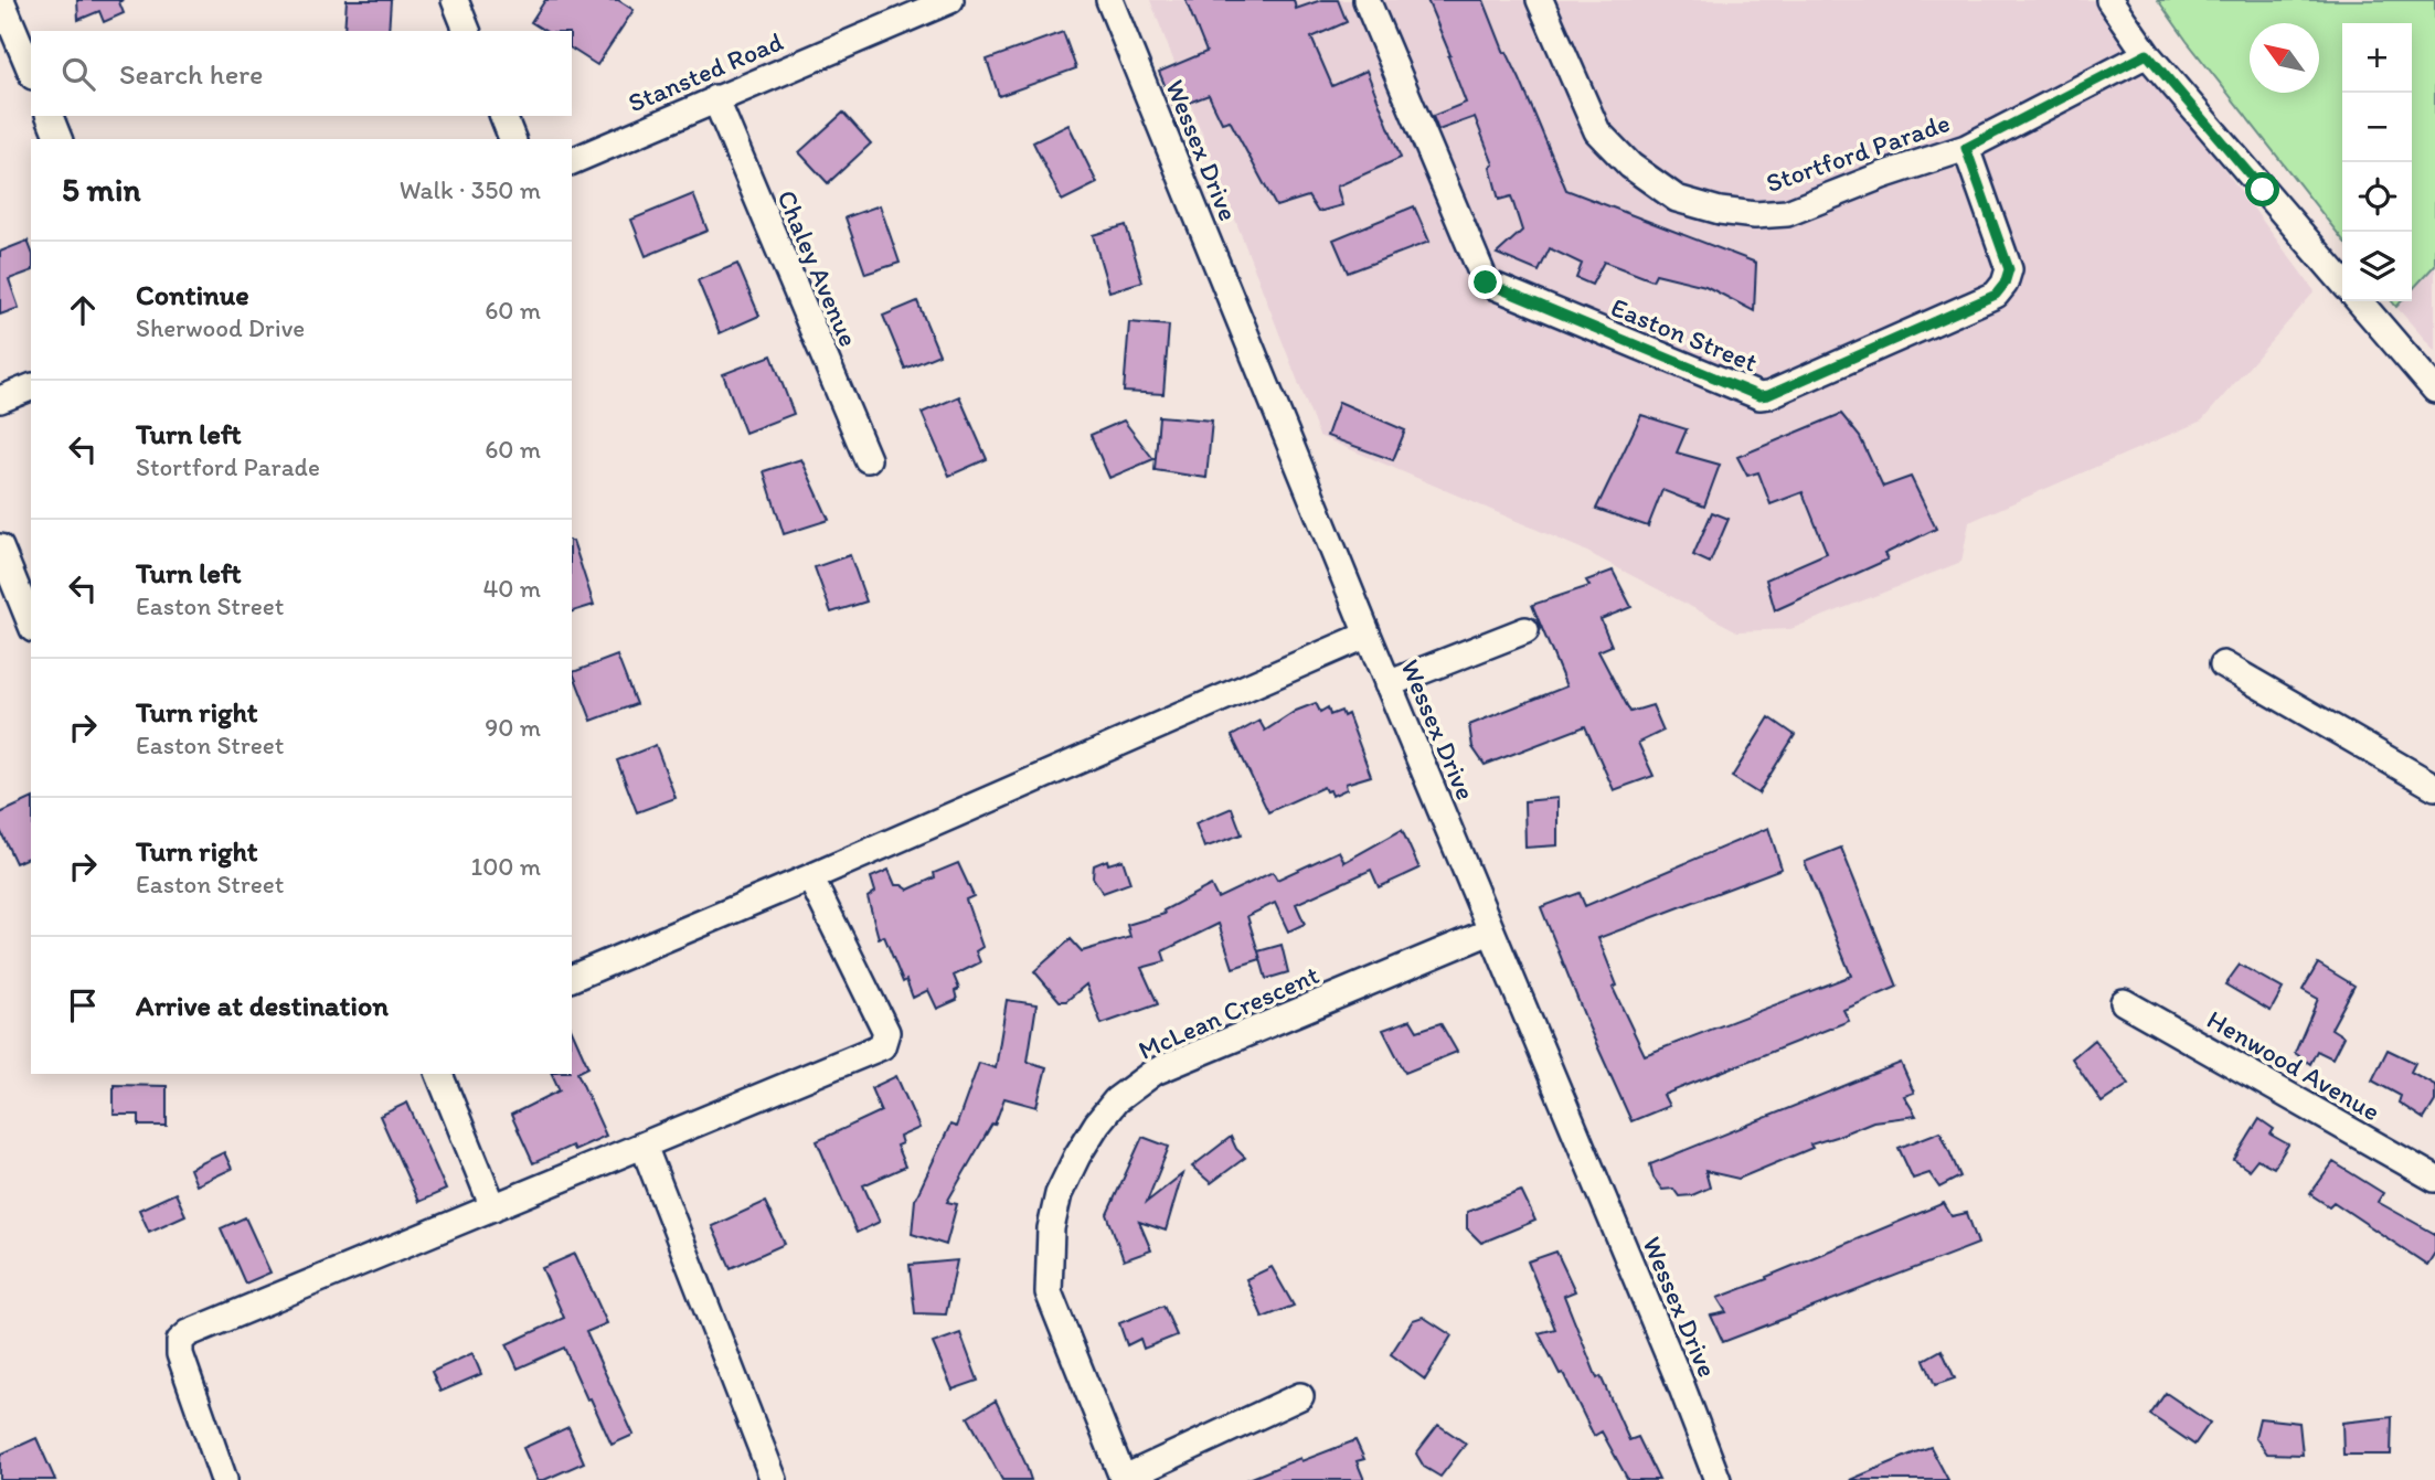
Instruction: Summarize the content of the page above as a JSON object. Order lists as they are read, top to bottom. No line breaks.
{"streets":{"street":["Stansted Road","Wessex Drive","Stortford Parade","Chaley Avenue","Easton Street","McLean Crescent","Henwood Avenue"]},"crossings":[["Stansted Road","Chaley Avenue"],["Wessex Drive","McLean Crescent"],["Stortford Parade","Easton Street"]],"north":"top left","page":{"map_buttons":["+","−"],"search":"Search here","heading":["5 min","Walk · 350 m"],"list":[["Continue","Sherwood Drive","60 m"],["Turn left","Stortford Parade","60 m"],["Turn left","Easton Street","40 m"],["Turn right","Easton Street","90 m"],["Turn right","Easton Street","100 m"],"Arrive at destination"]}}
